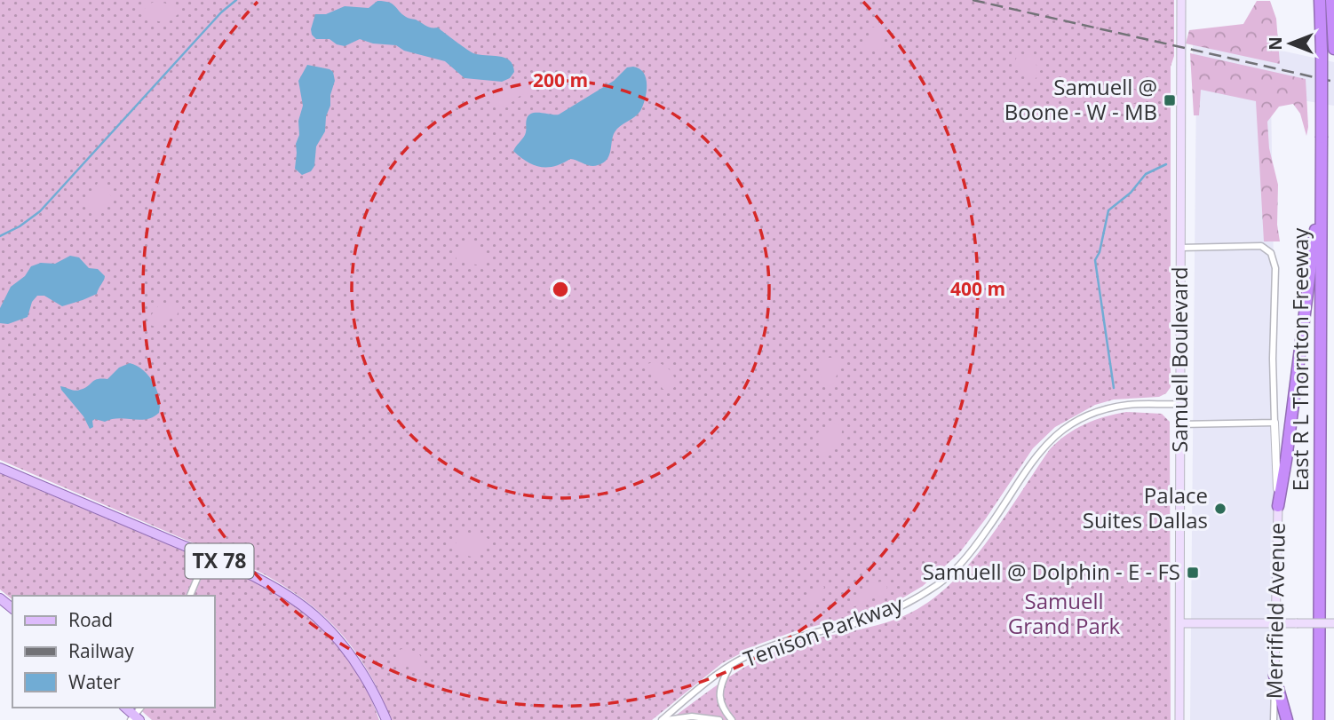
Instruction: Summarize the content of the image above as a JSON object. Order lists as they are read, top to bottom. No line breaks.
{"streets":{"highway":["East R L Thornton Freeway"],"main road":["Samuell Boulevard","TX 78","Merrifield Avenue"],"street":["Tenison Parkway"]},"crossings":[["Samuell Boulevard","Merrifield Avenue"],["Samuell Boulevard","Tenison Parkway"]],"parks":["Samuell Grand Park"],"places":{"transit":["Samuell @ Boone - W - MB","Samuell @ Dolphin - E - FS"],"other":["Palace Suites Dallas"]},"legend":["Road","Railway","Water"],"north":"left","rings":["200 m","400 m"]}
